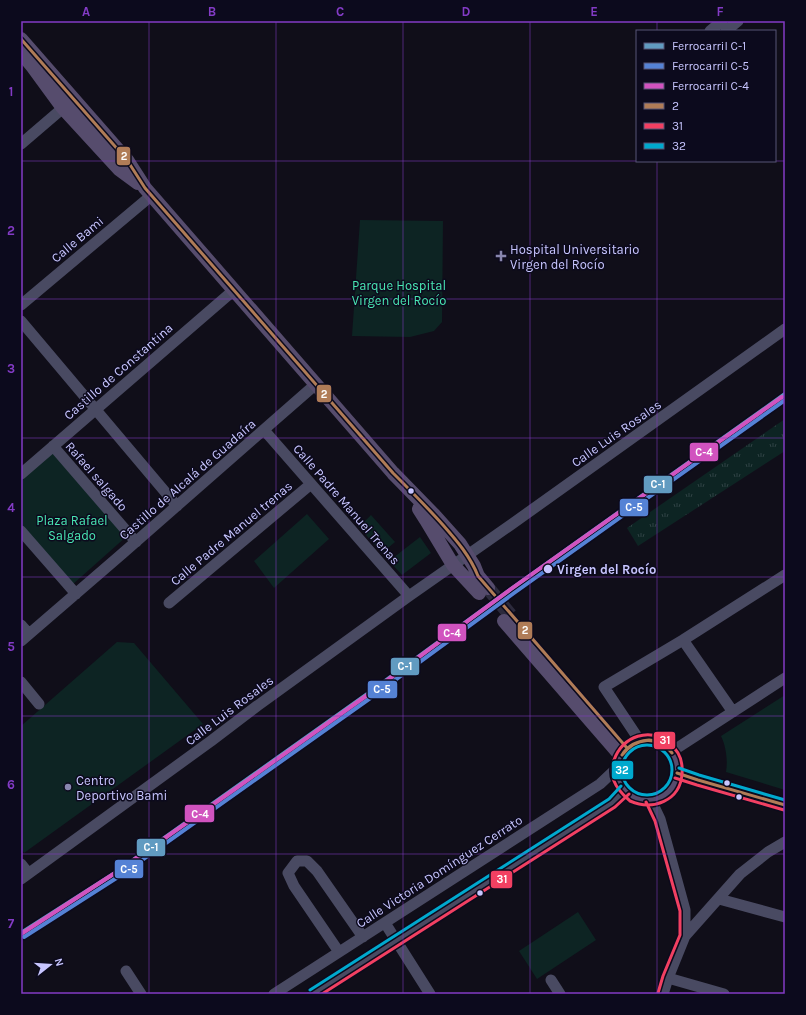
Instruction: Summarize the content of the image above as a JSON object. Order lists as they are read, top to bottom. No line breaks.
{"streets":{"street":["Calle Bami","Castillo de Constantina","Calle Luis Rosales","Rafael salgado","Castillo de Alcalá de Guadaíra","Calle Padre Manuel Trenas","Calle Padre Manuel trenas","Calle Victoria Domínguez Cerrato"]},"crossings":[["Castillo de Constantina","Rafael salgado"],["Calle Luis Rosales","Calle Padre Manuel Trenas"],["Rafael salgado","Castillo de Alcalá de Guadaíra"],["Castillo de Alcalá de Guadaíra","Calle Padre Manuel Trenas"],["Calle Padre Manuel Trenas","Calle Padre Manuel trenas"]],"parks":["Parque Hospital Virgen del Rocío","Plaza Rafael Salgado"],"places":{"health":["Hospital Universitario Virgen del Rocío"],"other":["Virgen del Rocío","Centro Deportivo Bami"]},"lines":["transit line 2","rail line C-1","rail line C-4","rail line C-5","transit line 31","transit line 32"],"legend":["Ferrocarril C-1","Ferrocarril C-5","Ferrocarril C-4","2","31","32"],"north":"right","grid":{"columns":["A","B","C","D","E","F"],"rows":["1","2","3","4","5","6","7"]}}
